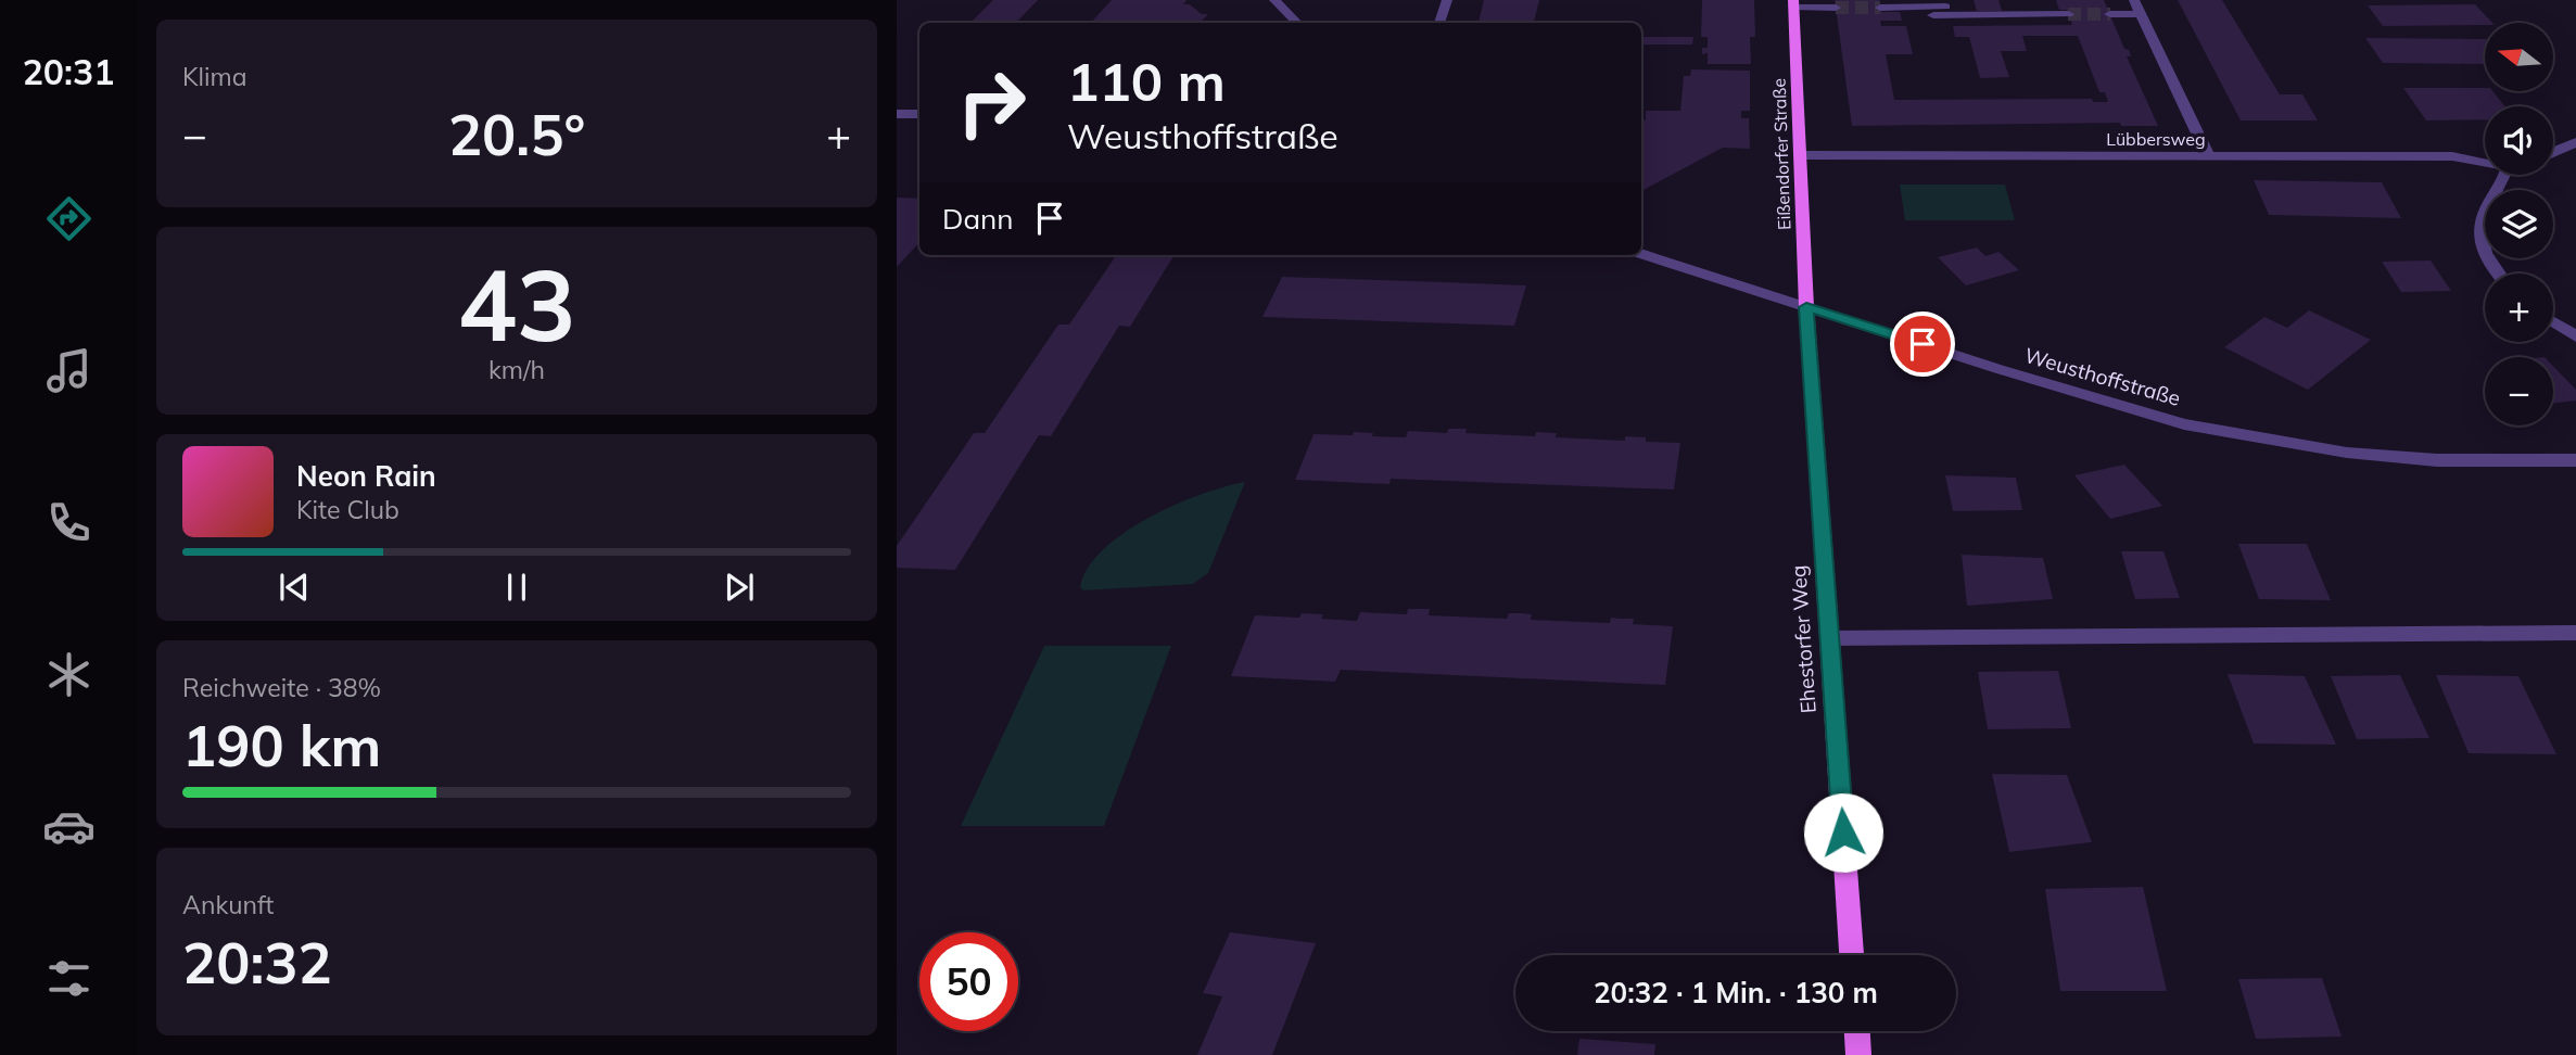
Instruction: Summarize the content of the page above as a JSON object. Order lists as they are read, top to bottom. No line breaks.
{"streets":{"main road":["Eißendorfer Straße","Ehestorfer Weg"],"street":["Lübbersweg","Weusthoffstraße"]},"crossings":[["Lübbersweg","Eißendorfer Straße"],["Eißendorfer Straße","Weusthoffstraße"],["Eißendorfer Straße","Ehestorfer Weg"],["Weusthoffstraße","Ehestorfer Weg"]],"north":"left","page":{"tabs":"20:31","tile":["Klima",["43","km/h"],["Reichweite · 38%","190 km"],["Ankunft","20:32"]],"map_buttons":["+","−"],"turn":["110 m","Weusthoffstraße"],"heat":["−","20.5°","+"],"then":"Dann","song":["Neon Rain","Kite Club"],"limit":"50","trip":"20:32 · 1 Min. · 130 m"}}
